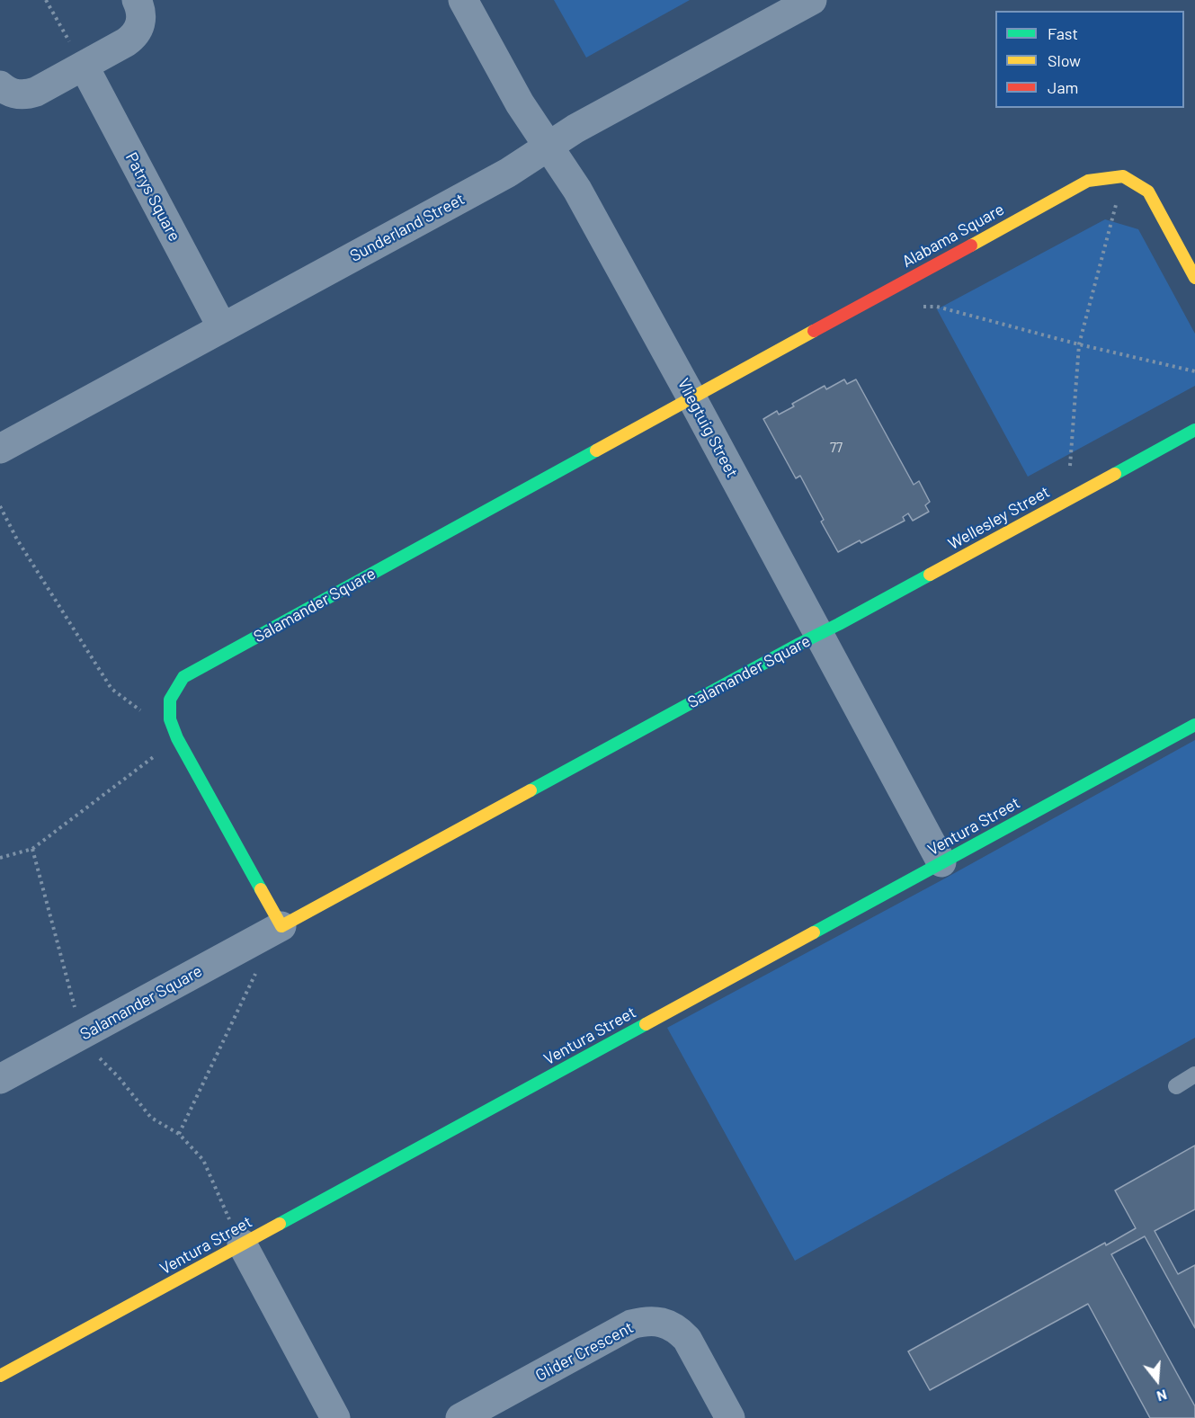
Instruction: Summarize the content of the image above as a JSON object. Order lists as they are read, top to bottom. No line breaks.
{"streets":{"street":["Patrys Square","Sunderland Street","Alabama Square","Vliegtuig Street","Wellesley Street","Salamander Square","Ventura Street","Glider Crescent"]},"crossings":[["Patrys Square","Sunderland Street"],["Sunderland Street","Vliegtuig Street"],["Alabama Square","Vliegtuig Street"],["Alabama Square","Salamander Square"],["Vliegtuig Street","Wellesley Street"],["Vliegtuig Street","Salamander Square"],["Vliegtuig Street","Ventura Street"],["Wellesley Street","Salamander Square"]],"house_numbers":["77"],"legend":["Fast","Slow","Jam"],"north":"bottom"}
